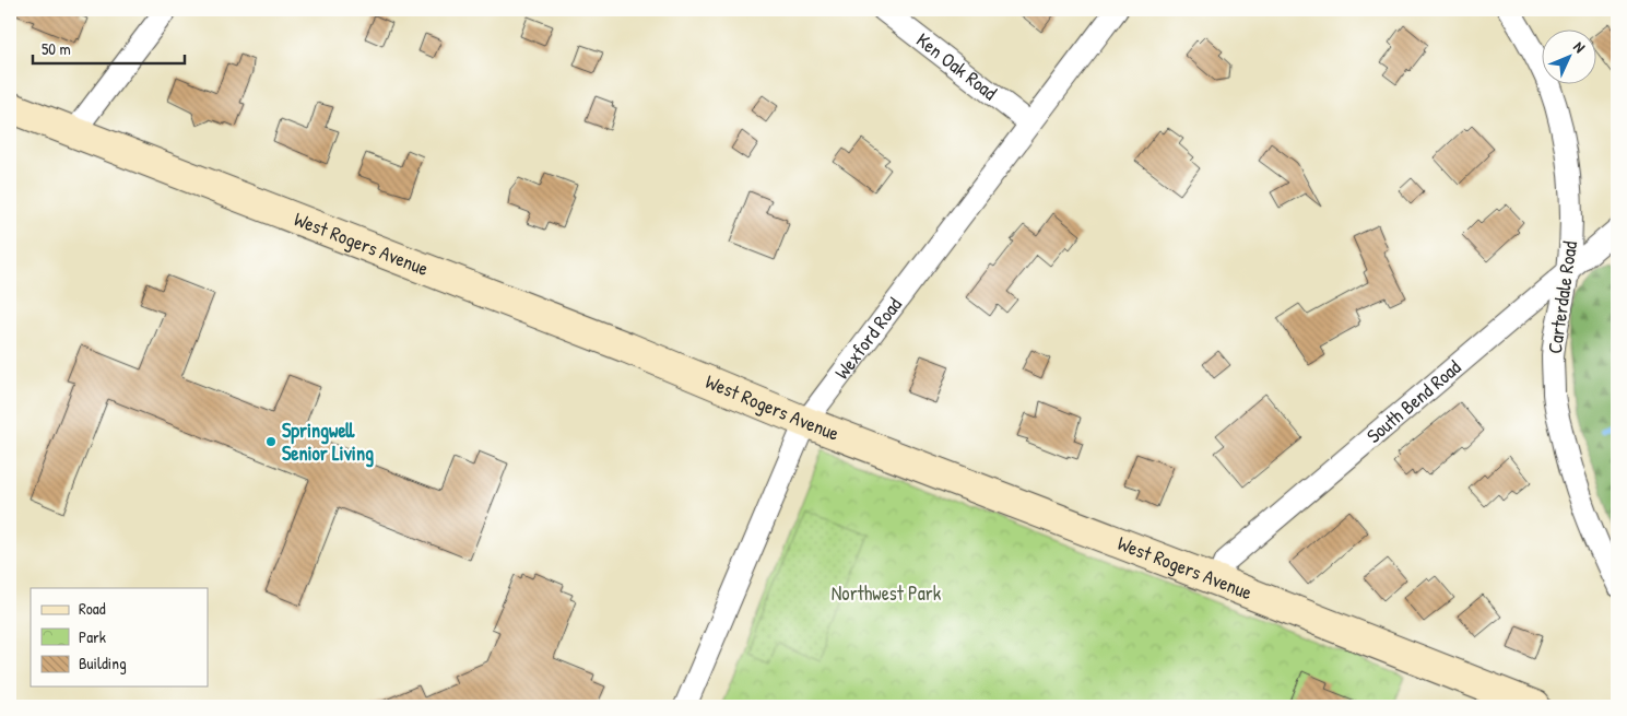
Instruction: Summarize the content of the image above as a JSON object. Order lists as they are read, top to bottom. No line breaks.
{"streets":{"street":["Ken Oak Road","West Rogers Avenue","Carterdale Road","Wexford Road","South Bend Road"]},"crossings":[["Ken Oak Road","Wexford Road"],["West Rogers Avenue","Wexford Road"],["West Rogers Avenue","South Bend Road"],["Carterdale Road","South Bend Road"]],"parks":["Northwest Park"],"places":["Springwell Senior Living"],"legend":["Road","Park","Building"],"scale_bar":"50 m","north":"top right"}
